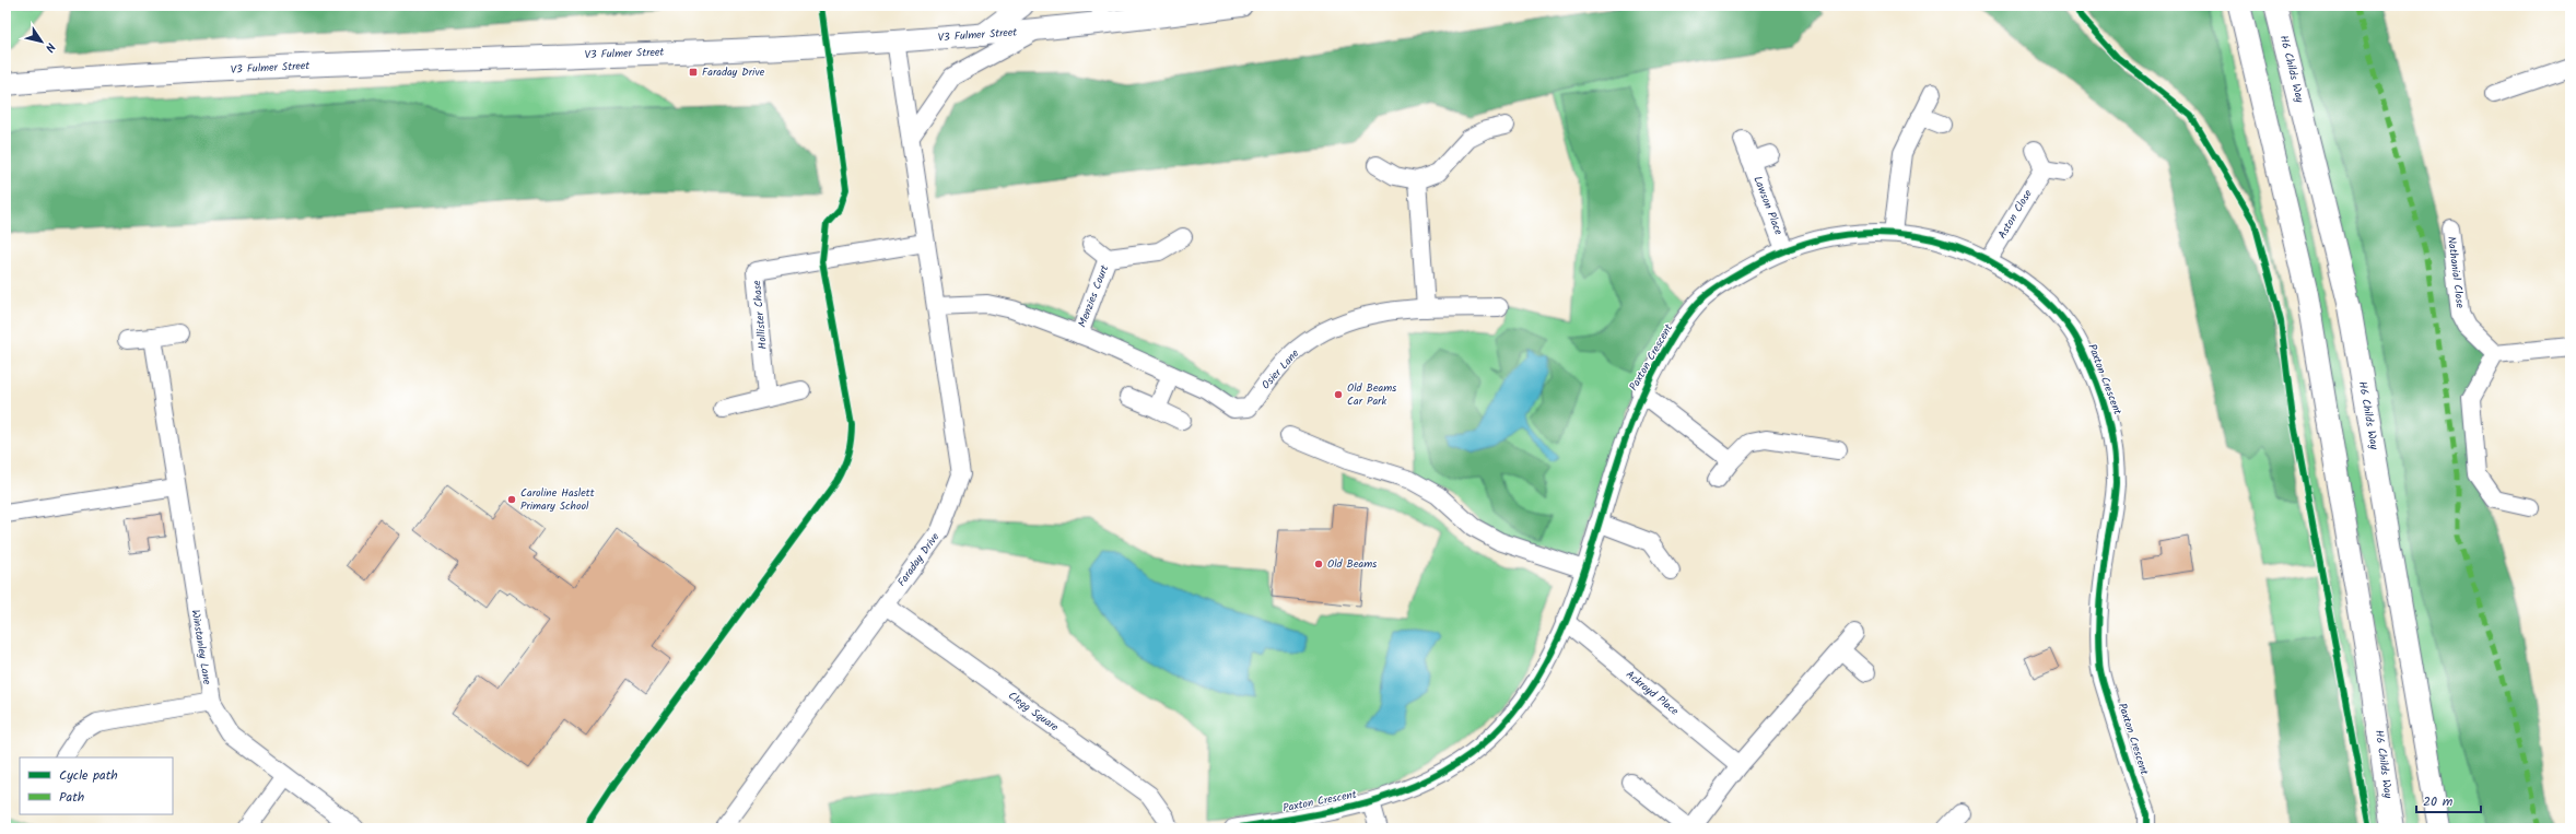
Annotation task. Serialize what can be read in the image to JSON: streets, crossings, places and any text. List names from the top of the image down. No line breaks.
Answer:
{"streets":{"street":["V3 Fulmer Street","H6 Childs Way","Lawson Place","Aston Close","Nathanial Close","Menzies Court","Hollister Chase","Paxton Crescent","Osier Lane","Faraday Drive","Winstanley Lane","Ackroyd Place","Clegg Square"]},"crossings":[["V3 Fulmer Street","Faraday Drive"],["Lawson Place","Paxton Crescent"],["Aston Close","Paxton Crescent"],["Menzies Court","Osier Lane"],["Hollister Chase","Faraday Drive"],["Paxton Crescent","Ackroyd Place"],["Osier Lane","Faraday Drive"],["Faraday Drive","Clegg Square"]],"places":{"transit":["Faraday Drive"],"other":["Old Beams Car Park","Caroline Haslett Primary School","Old Beams"]},"legend":["Cycle path","Path"],"scale_bar":"20 m","north":"bottom right"}
